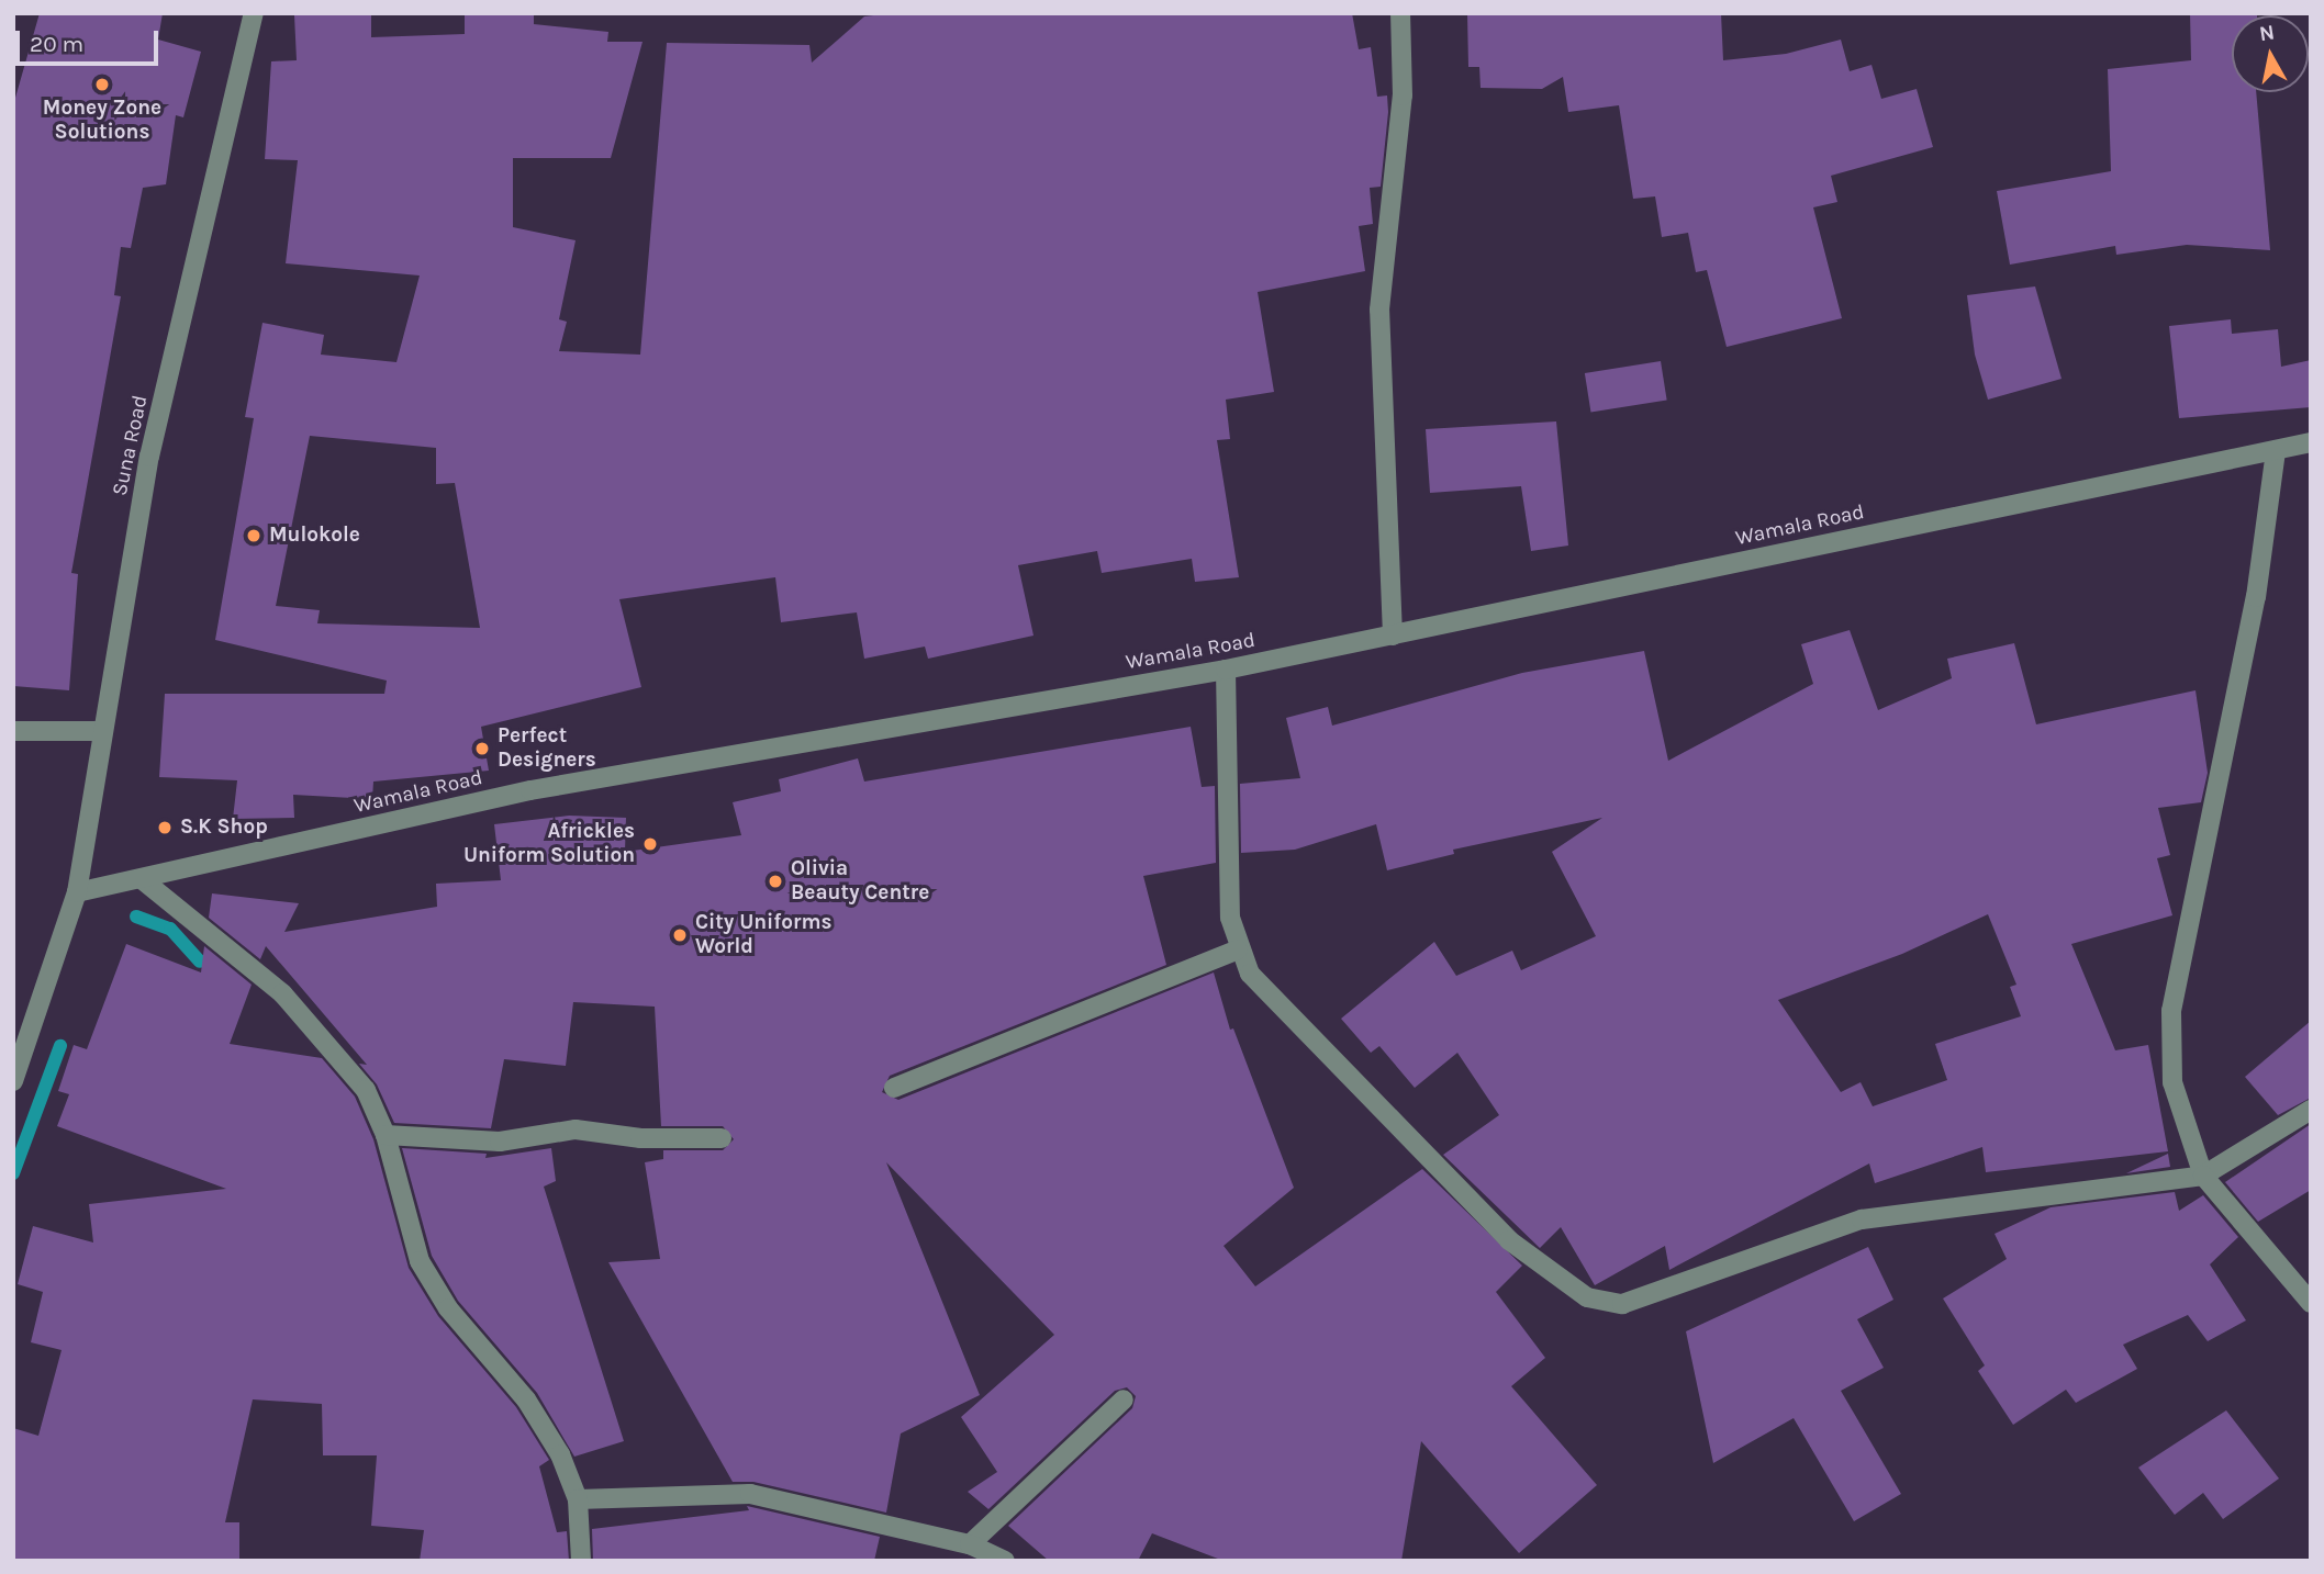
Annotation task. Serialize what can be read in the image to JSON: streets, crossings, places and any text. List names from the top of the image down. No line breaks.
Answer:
{"streets":{"street":["Suna Road","Wamala Road"]},"crossings":[["Suna Road","Wamala Road"]],"places":["Money Zone Solutions","Mulokole","Perfect Designers","S.K Shop","Africkles Uniform Solution","Olivia Beauty Centre","City Uniforms World"],"scale_bar":"20 m","north":"top"}
